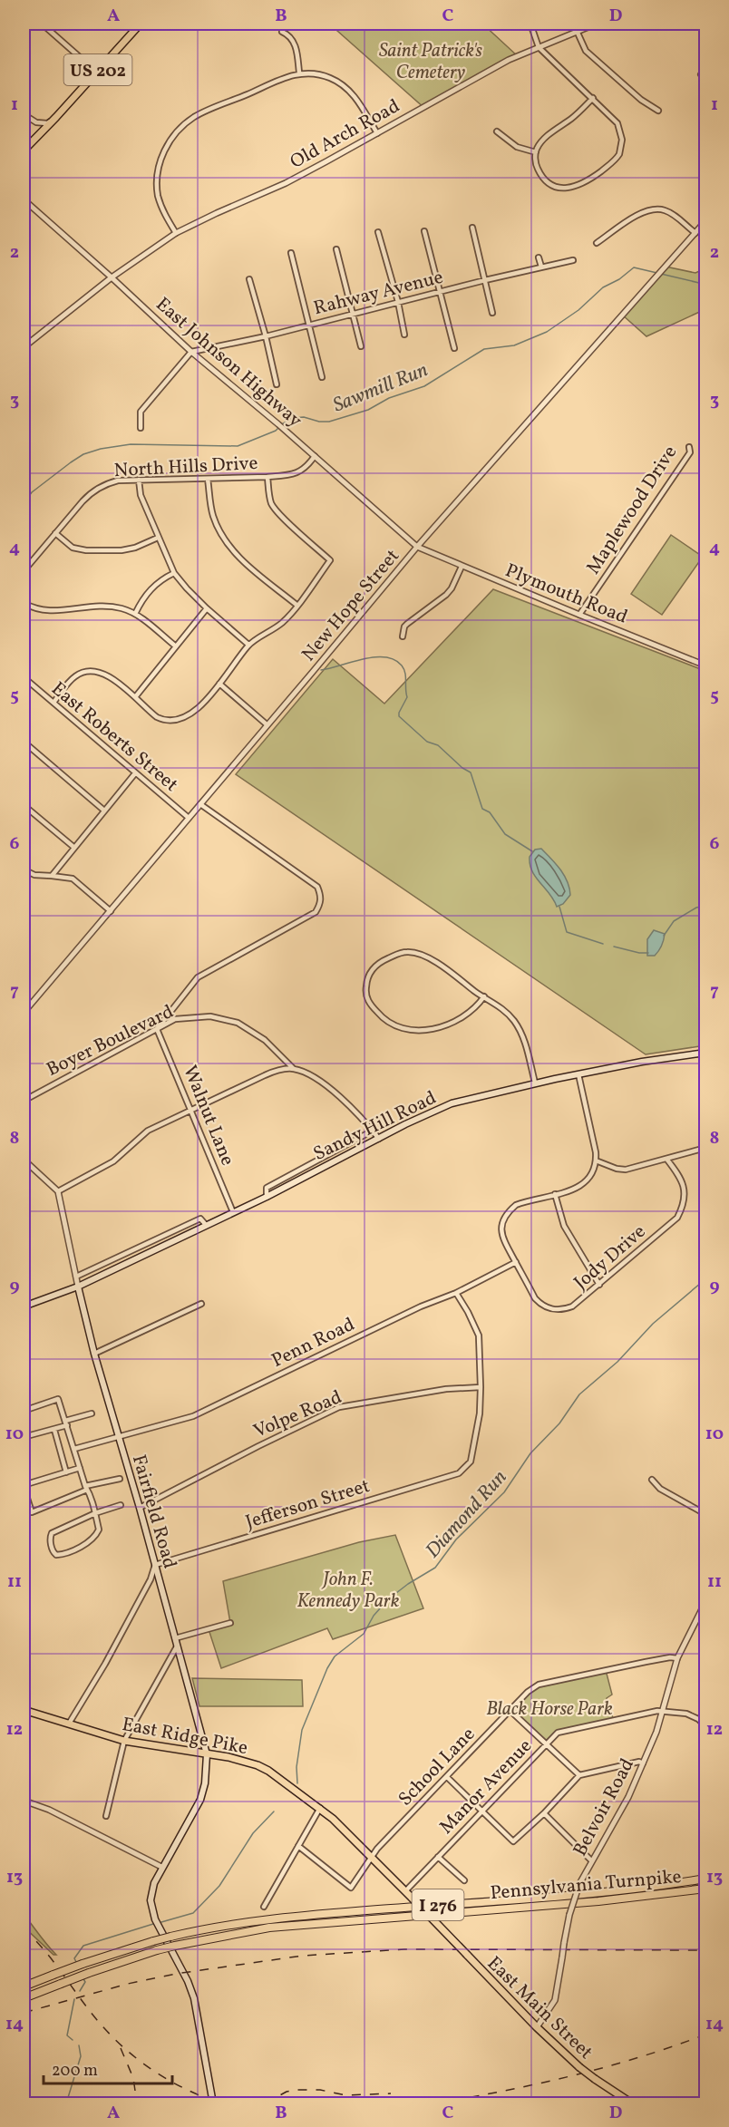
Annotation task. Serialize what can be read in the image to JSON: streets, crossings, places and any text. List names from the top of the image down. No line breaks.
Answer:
{"streets":{"highway":["Pennsylvania Turnpike","I 276"],"main road":["US 202","Sandy Hill Road","Fairfield Road","East Ridge Pike","East Main Street"],"street":["Old Arch Road","Rahway Avenue","East Johnson Highway","North Hills Drive","Maplewood Drive","Plymouth Road","New Hope Street","East Roberts Street","Boyer Boulevard","Walnut Lane","Jody Drive","Penn Road","Volpe Road","Jefferson Street","School Lane","Manor Avenue","Belvoir Road"]},"crossings":[["Old Arch Road","East Johnson Highway"],["Rahway Avenue","East Johnson Highway"],["East Johnson Highway","North Hills Drive"],["East Johnson Highway","Plymouth Road"],["East Johnson Highway","New Hope Street"],["Maplewood Drive","Plymouth Road"],["Plymouth Road","New Hope Street"],["New Hope Street","East Roberts Street"],["Boyer Boulevard","Walnut Lane"],["Walnut Lane","Sandy Hill Road"],["Sandy Hill Road","Fairfield Road"],["Jody Drive","Penn Road"],["Penn Road","Jefferson Street"],["Penn Road","Fairfield Road"],["Volpe Road","Jefferson Street"],["Volpe Road","Fairfield Road"],["Jefferson Street","Fairfield Road"],["Fairfield Road","East Ridge Pike"],["East Ridge Pike","School Lane"],["East Ridge Pike","Manor Avenue"],["East Ridge Pike","East Main Street"],["School Lane","Belvoir Road"],["Manor Avenue","Belvoir Road"],["Belvoir Road","East Main Street"]],"water":["Sawmill Run","Diamond Run"],"parks":["Saint Patrick's Cemetery","John F. Kennedy Park","Black Horse Park"],"scale_bar":"200 m","grid":{"columns":["A","B","C","D"],"rows":["1","2","3","4","5","6","7","8","9","10","11","12","13","14"]}}
